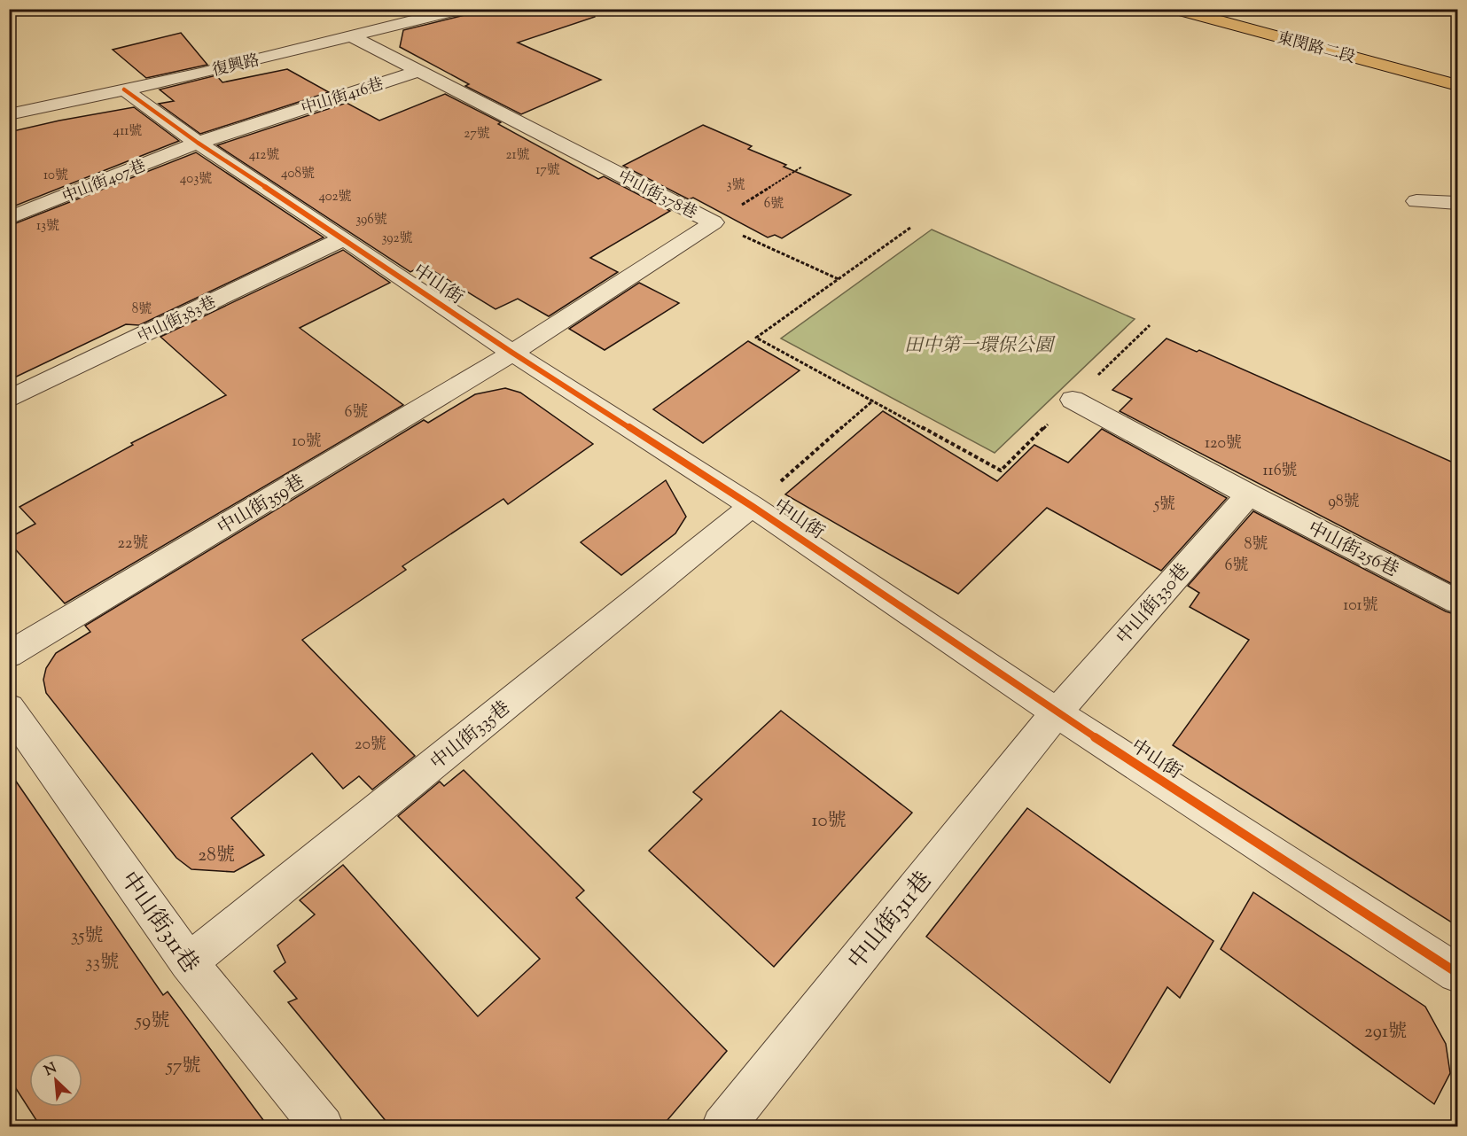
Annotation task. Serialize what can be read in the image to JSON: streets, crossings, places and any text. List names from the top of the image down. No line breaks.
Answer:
{"streets":{"main road":["東閔路二段"],"street":["復興路","中山街416巷","中山街407巷","中山街378巷","中山街","中山街383巷","中山街359巷","中山街256巷","中山街330巷","中山街335巷","中山街311巷"]},"crossings":[["復興路","中山街416巷"],["復興路","中山街"],["中山街416巷","中山街407巷"],["中山街416巷","中山街378巷"],["中山街416巷","中山街"],["中山街407巷","中山街"],["中山街378巷","中山街"],["中山街378巷","中山街359巷"],["中山街","中山街383巷"],["中山街","中山街359巷"],["中山街","中山街330巷"],["中山街","中山街335巷"],["中山街","中山街311巷"],["中山街256巷","中山街330巷"],["中山街330巷","中山街311巷"],["中山街335巷","中山街311巷"]],"parks":["田中第一環保公園"],"house_numbers":["411號","27號","412號","21號","17號","408號","10號","403號","3號","402號","6號","396號","13號","392號","8號","6號","10號","120號","116號","98號","5號","22號","8號","6號","101號","20號","10號","28號","35號","33號","59號","291號","57號"],"north":"top left"}
